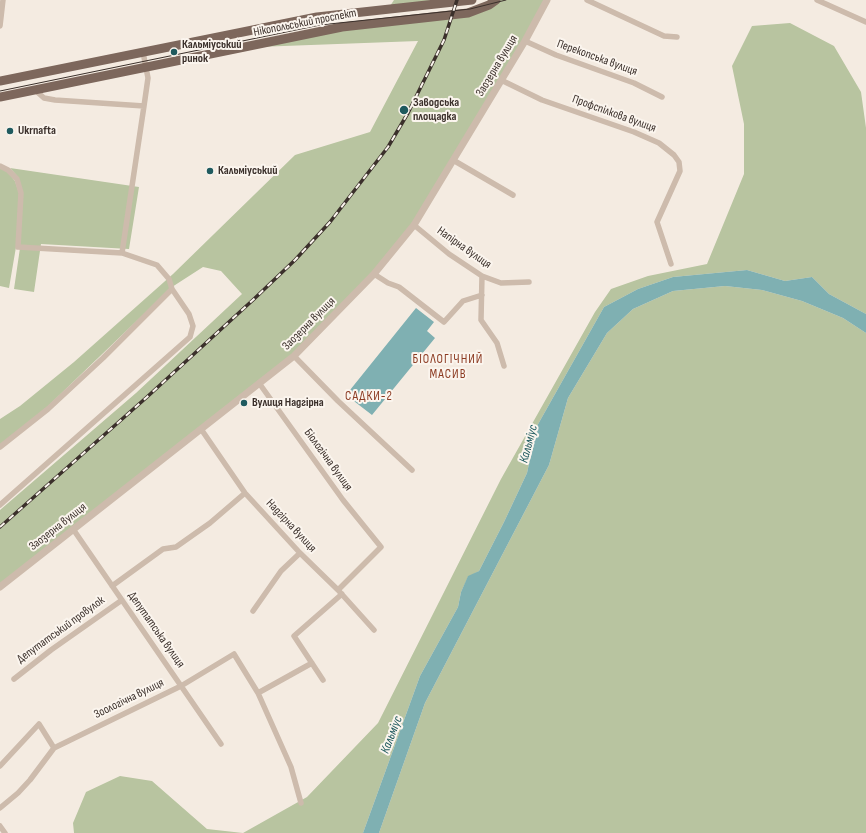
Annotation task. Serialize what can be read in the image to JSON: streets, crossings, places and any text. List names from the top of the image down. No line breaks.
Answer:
{"streets":{"main road":["Нікопольський проспект"],"street":["Перекопська вулиця","Заозерна вулиця","Профспілкова вулиця","Напірна вулиця","Біологічна вулиця","Надгірна вулиця","Депутатський провулок","Депутатська вулиця","Зоологічна вулиця"]},"crossings":[["Перекопська вулиця","Заозерна вулиця"],["Заозерна вулиця","Профспілкова вулиця"],["Заозерна вулиця","Напірна вулиця"],["Заозерна вулиця","Біологічна вулиця"],["Заозерна вулиця","Надгірна вулиця"],["Заозерна вулиця","Депутатська вулиця"],["Біологічна вулиця","Надгірна вулиця"],["Депутатський провулок","Депутатська вулиця"],["Депутатська вулиця","Зоологічна вулиця"]],"districts":["БІОЛОГІЧНИЙ МАСИВ","САДКИ-2"],"water":["Кальміус"],"places":["Кальміуський ринок","Заводська площадка","Ukrnafta","Кальміуський","Вулиця Надгірна"]}
